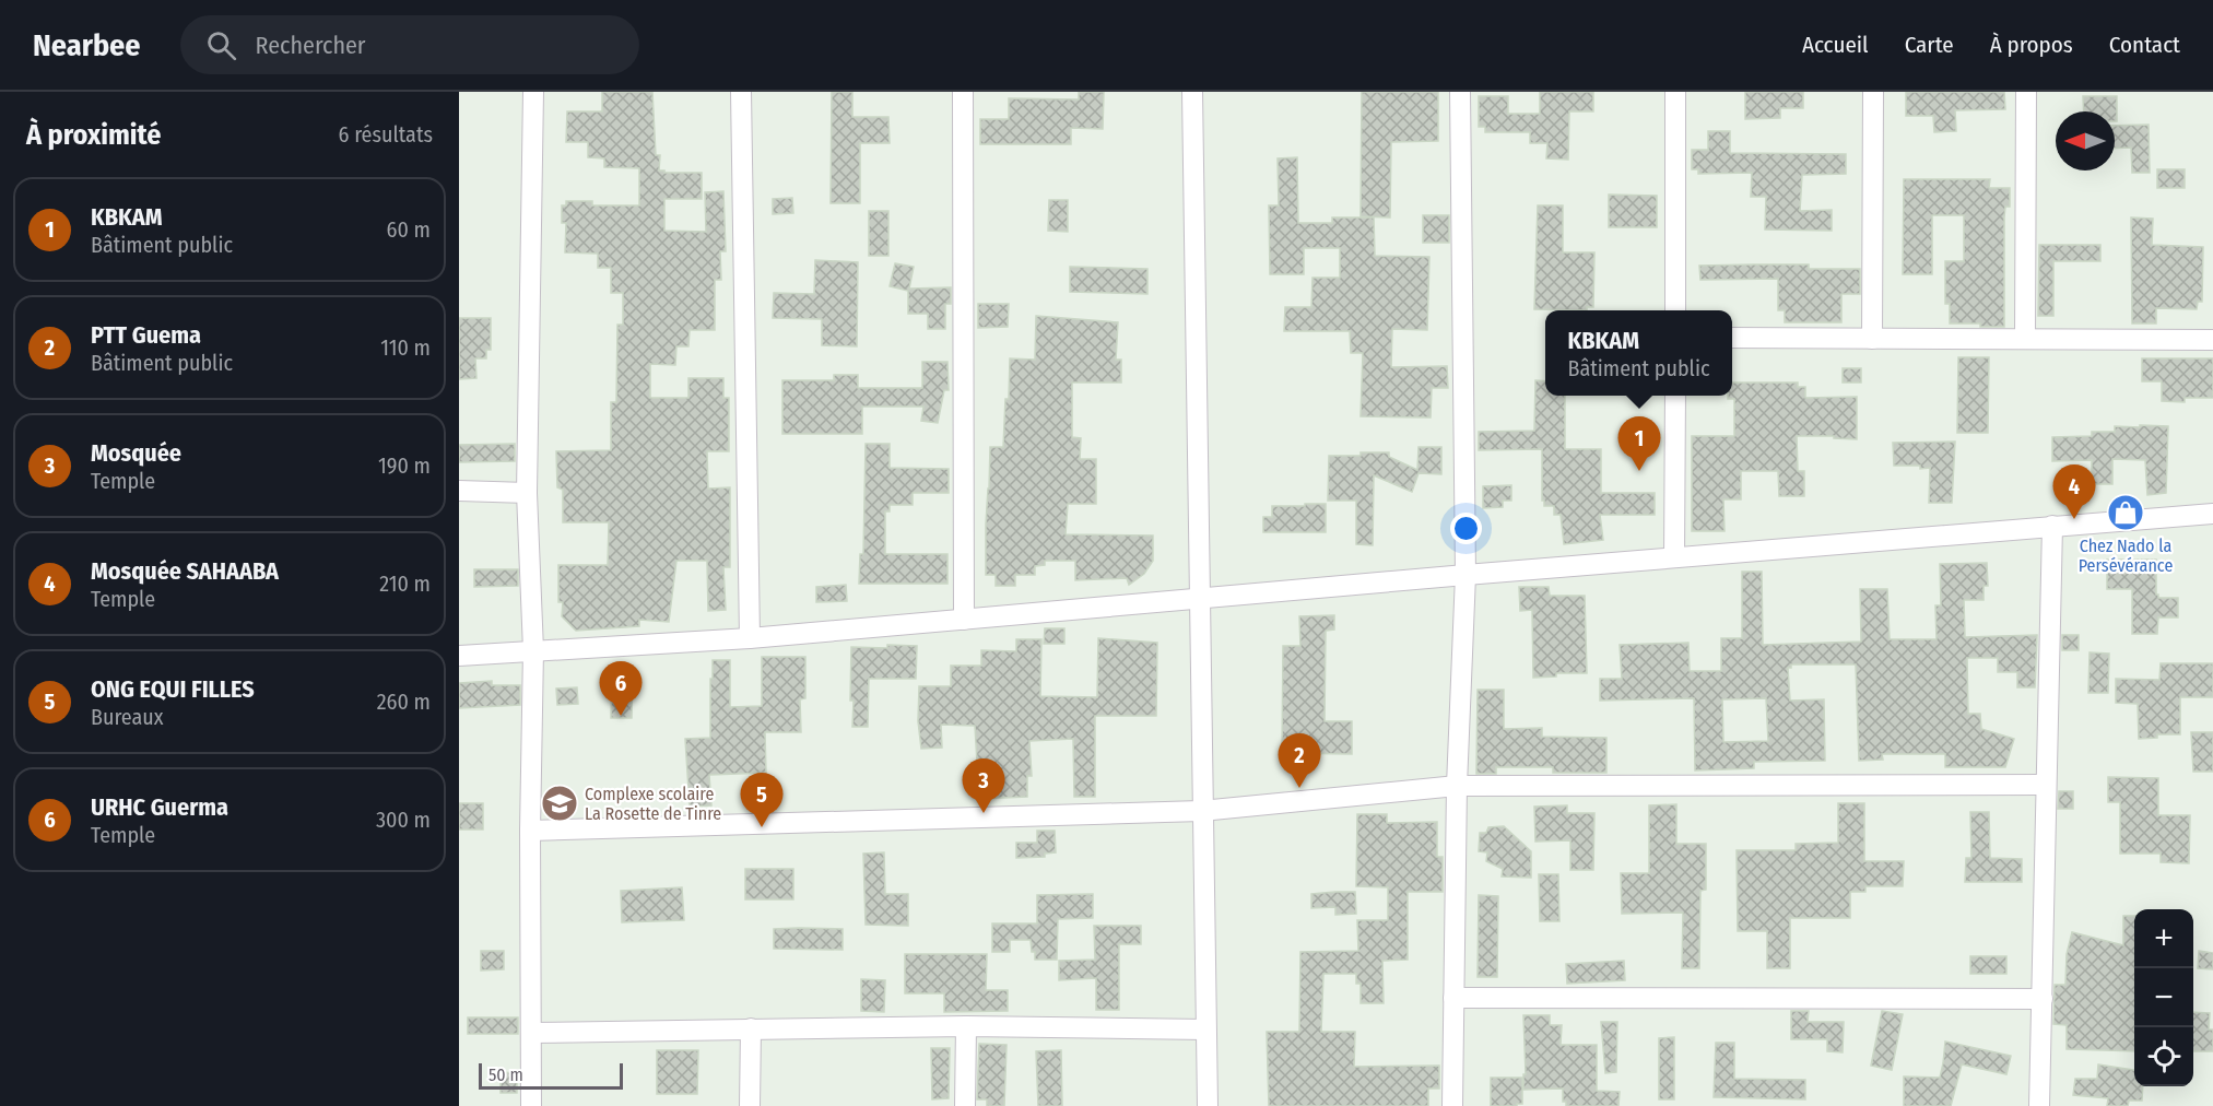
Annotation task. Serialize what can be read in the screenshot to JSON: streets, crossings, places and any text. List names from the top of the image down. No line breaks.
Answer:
{"places":{"shop":["Chez Nado la Persévérance"],"school or university":["Complexe scolaire La Rosette de Tinre"]},"scale_bar":"50 m","north":"left","page":{"header":"Nearbee","search":"Rechercher","nav":["Accueil","Carte","À propos","Contact"],"heading":["À proximité","6 résultats"],"list":[{"mark":"1","name":"KBKAM","note":"Bâtiment public","value":"60 m"},{"mark":"2","name":"PTT Guema","note":"Bâtiment public","value":"110 m"},{"mark":"3","name":"Mosquée","note":"Temple","value":"190 m"},{"mark":"4","name":"Mosquée SAHAABA","note":"Temple","value":"210 m"},{"mark":"5","name":"ONG EQUI FILLES","note":"Bureaux","value":"260 m"},{"mark":"6","name":"URHC Guerma","note":"Temple","value":"300 m"}],"popup":["KBKAM","Bâtiment public"],"pins":["1","4","6","2","3","5"],"map_buttons":["+","−"],"scale":"50 m"}}
